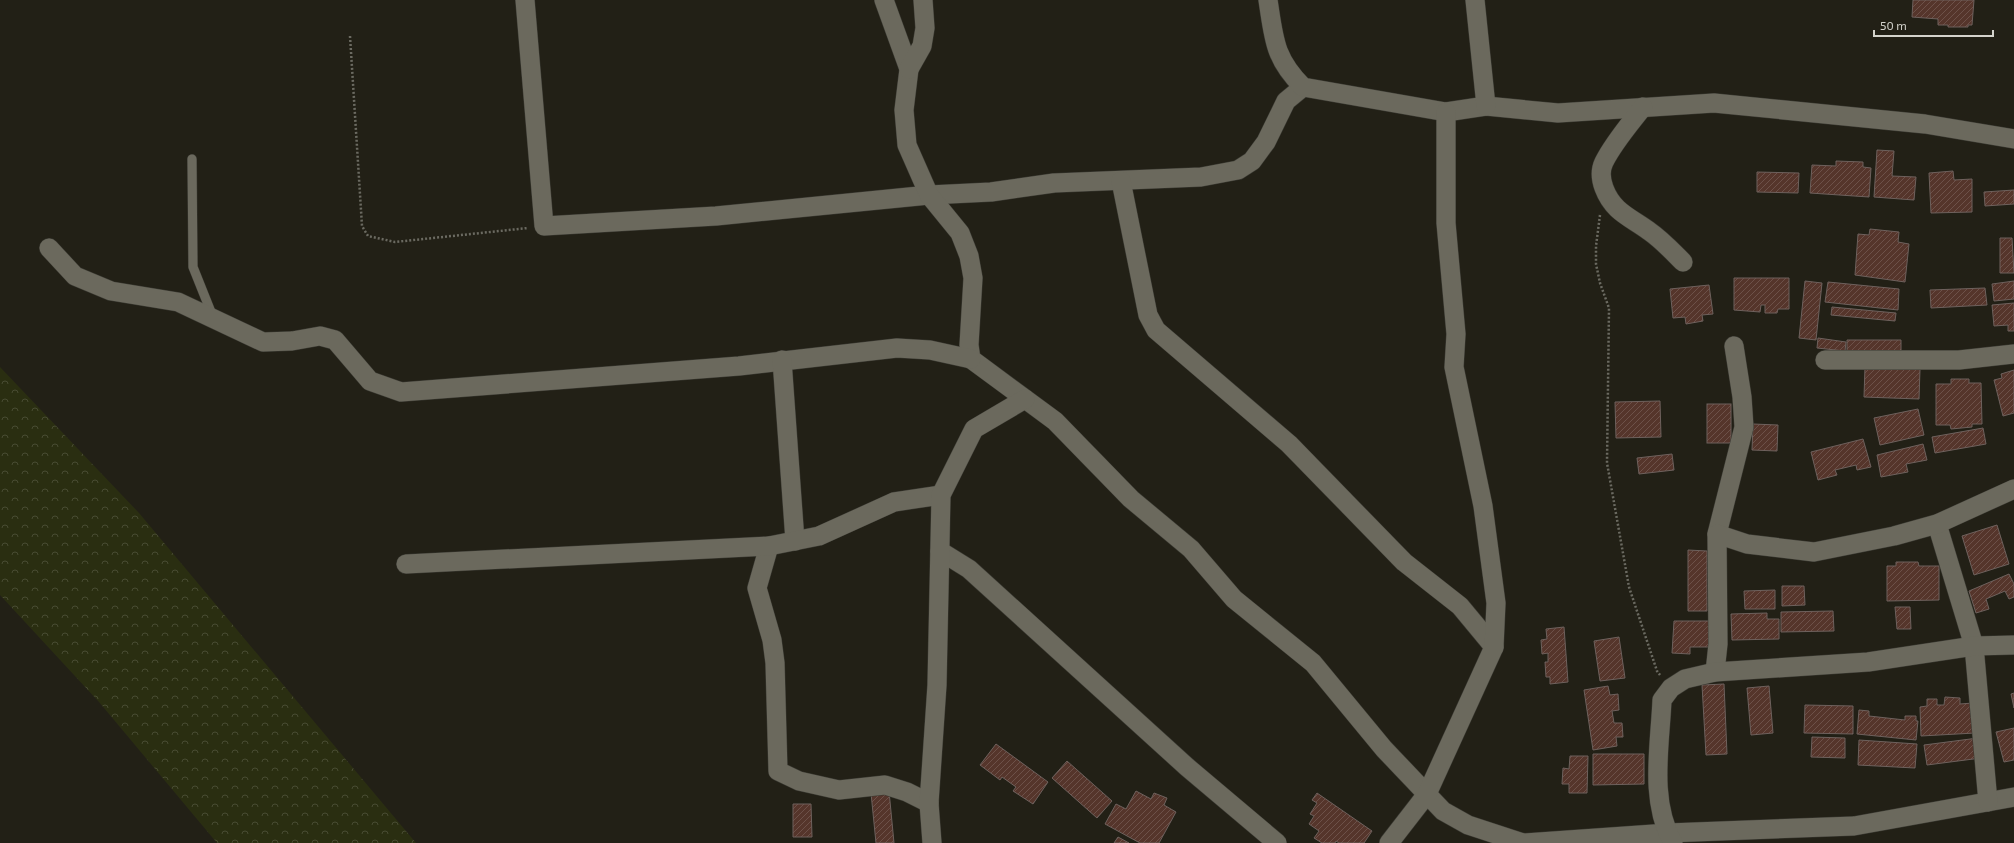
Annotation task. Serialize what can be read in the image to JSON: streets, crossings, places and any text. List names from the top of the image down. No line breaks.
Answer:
{"scale_bar":"50 m"}
